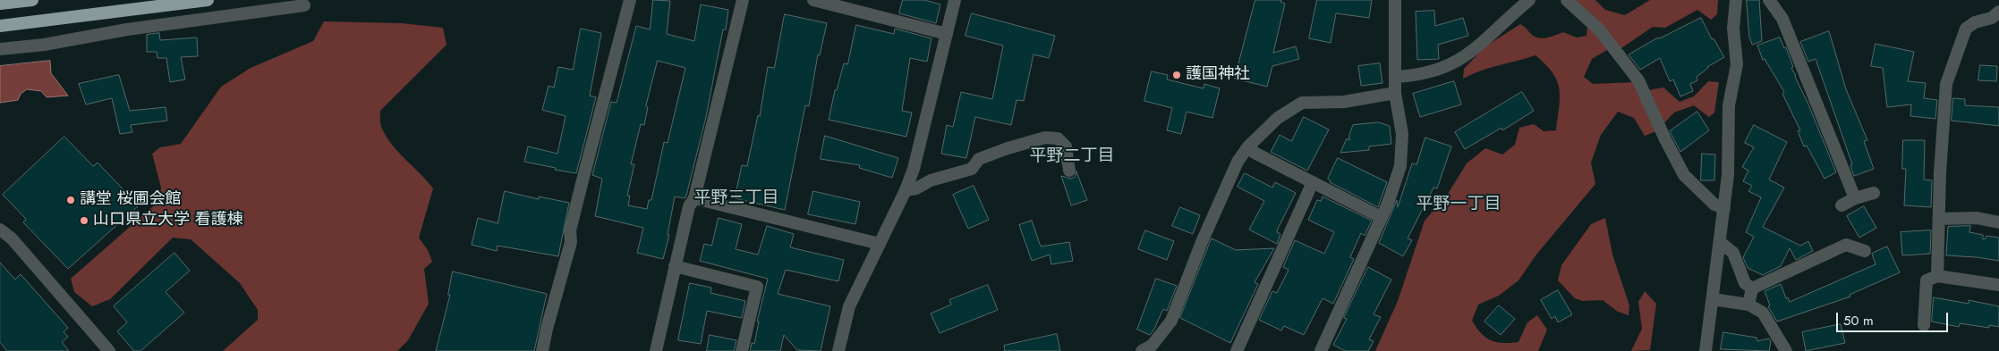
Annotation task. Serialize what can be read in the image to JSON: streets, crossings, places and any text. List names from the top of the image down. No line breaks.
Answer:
{"districts":["平野二丁目","平野三丁目","平野一丁目"],"places":["護国神社","講堂 桜圃会館","山口県立大学 看護棟"],"scale_bar":"50 m"}
